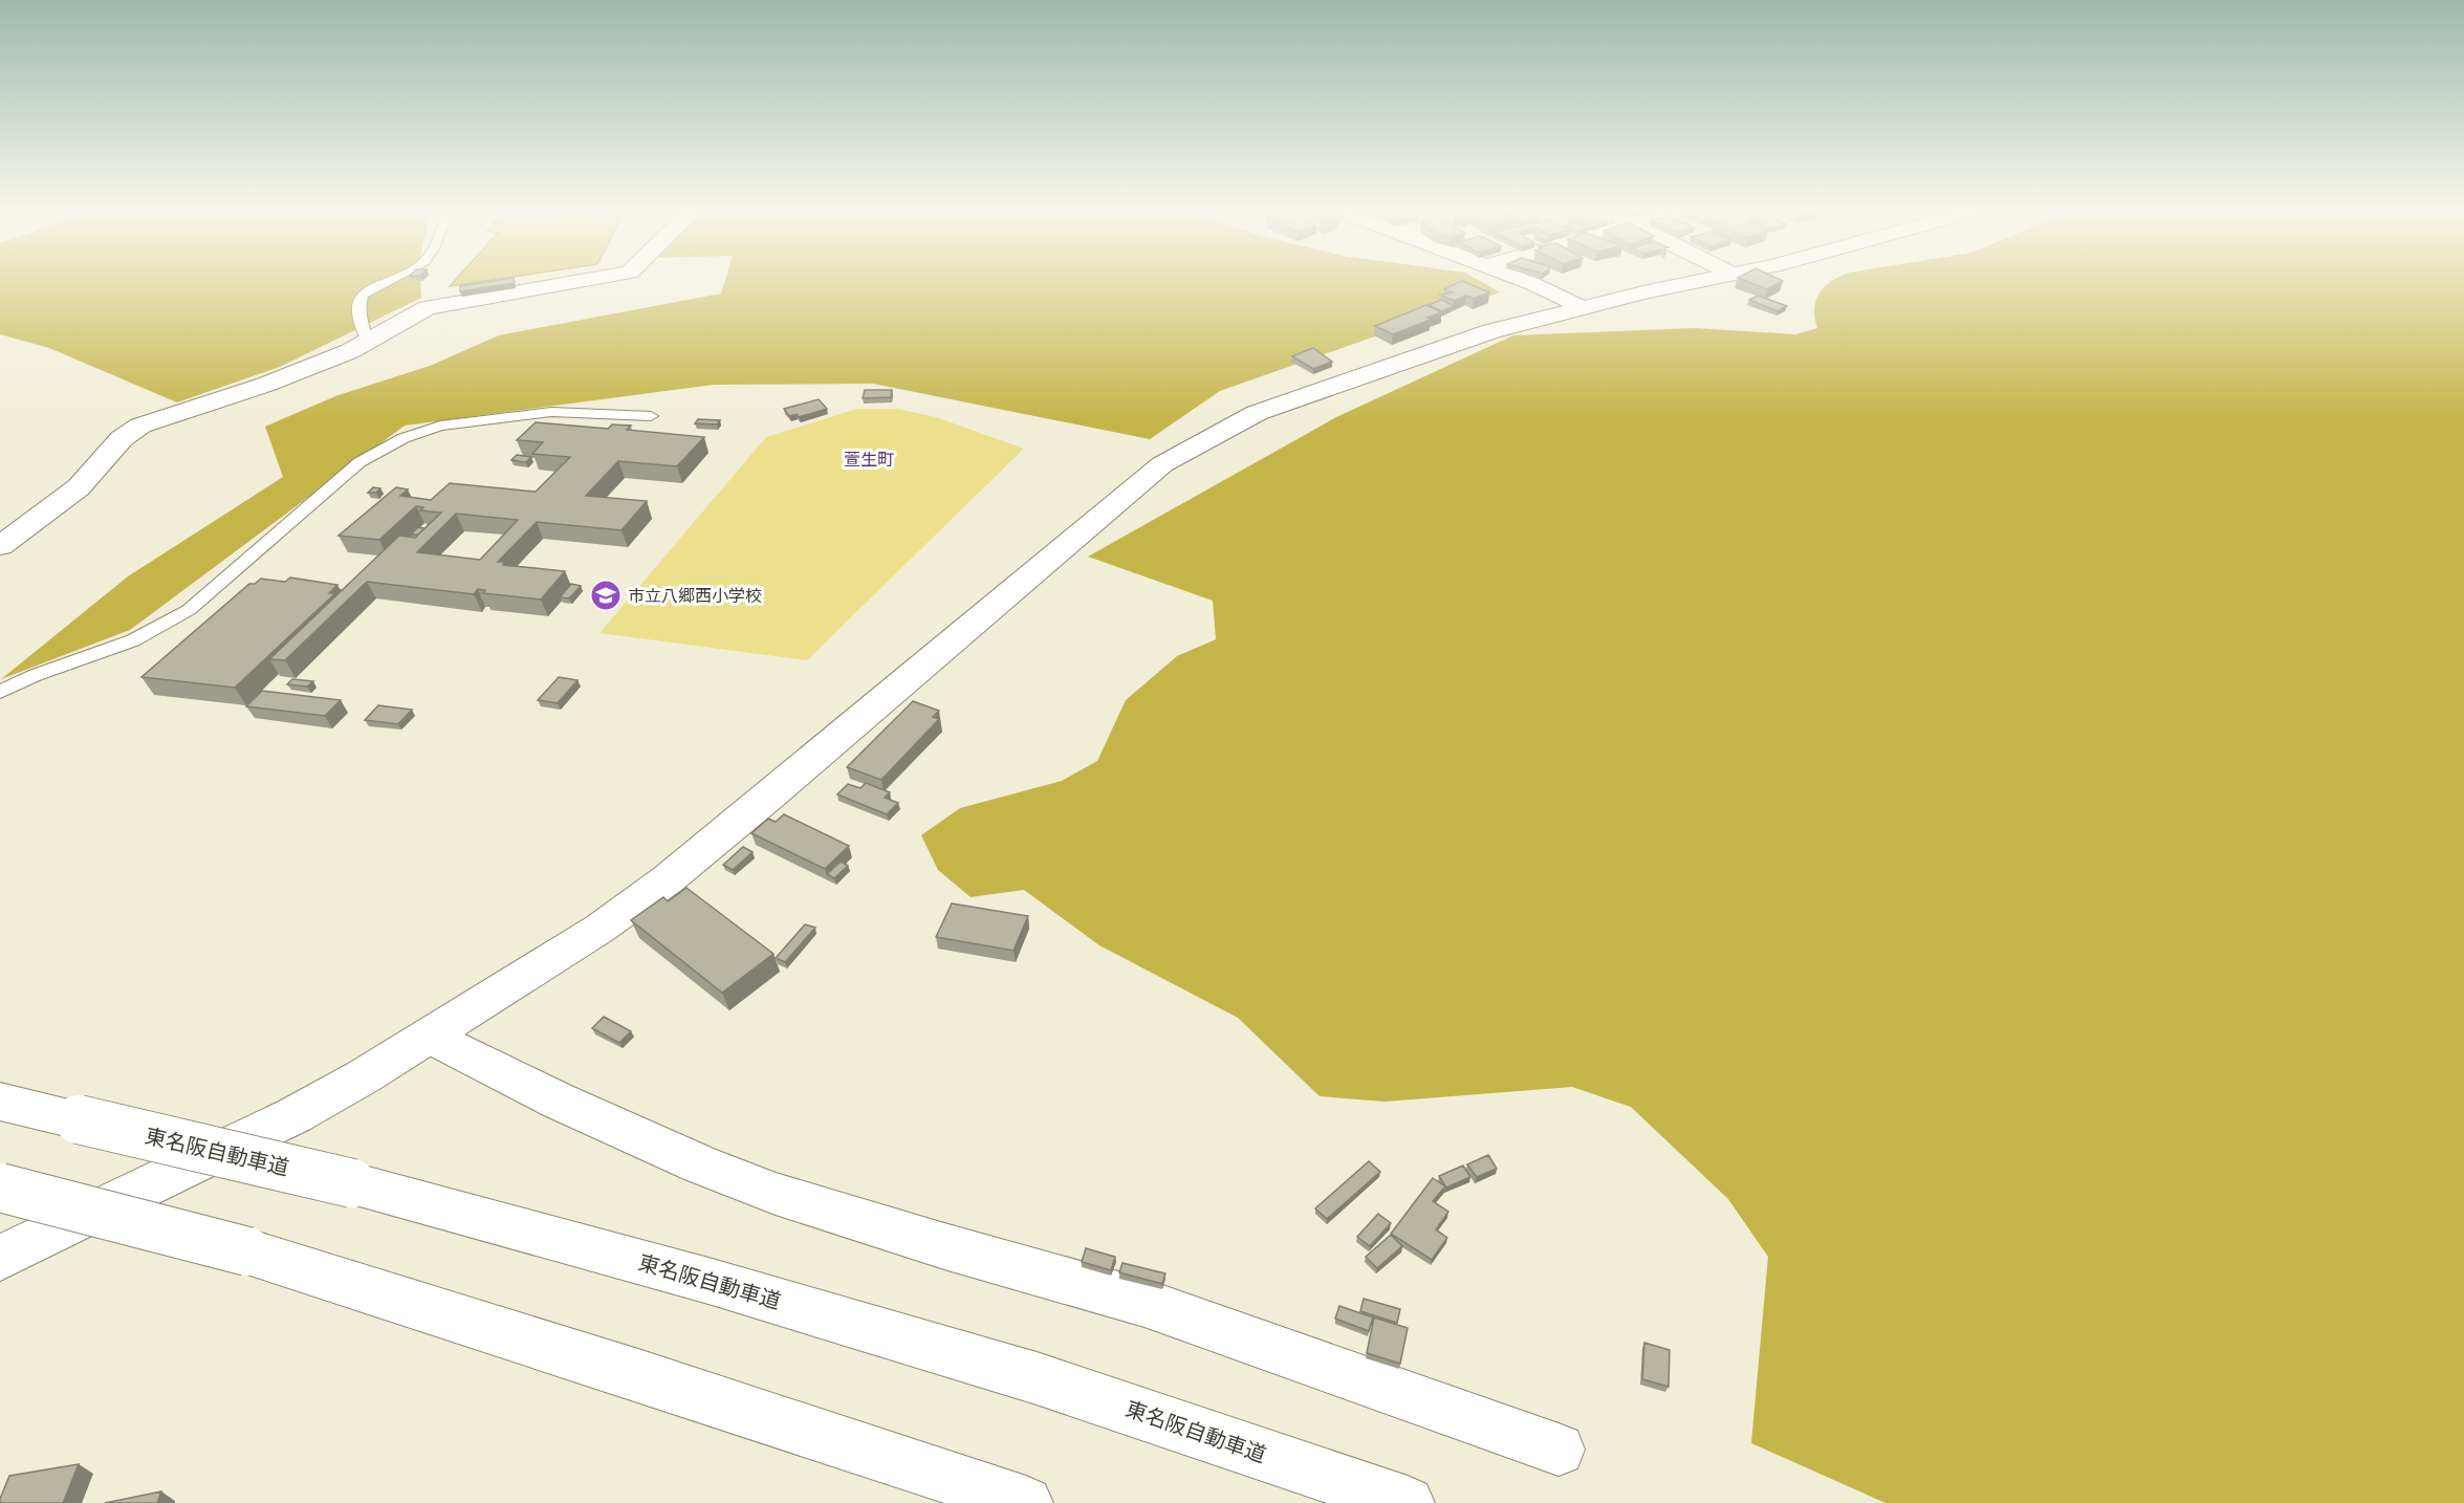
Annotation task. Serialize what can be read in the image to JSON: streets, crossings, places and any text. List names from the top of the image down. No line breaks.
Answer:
{"streets":{"main road":["東名阪自動車道"]},"districts":["萱生町"],"places":{"school or university":["市立八郷西小学校"]}}
